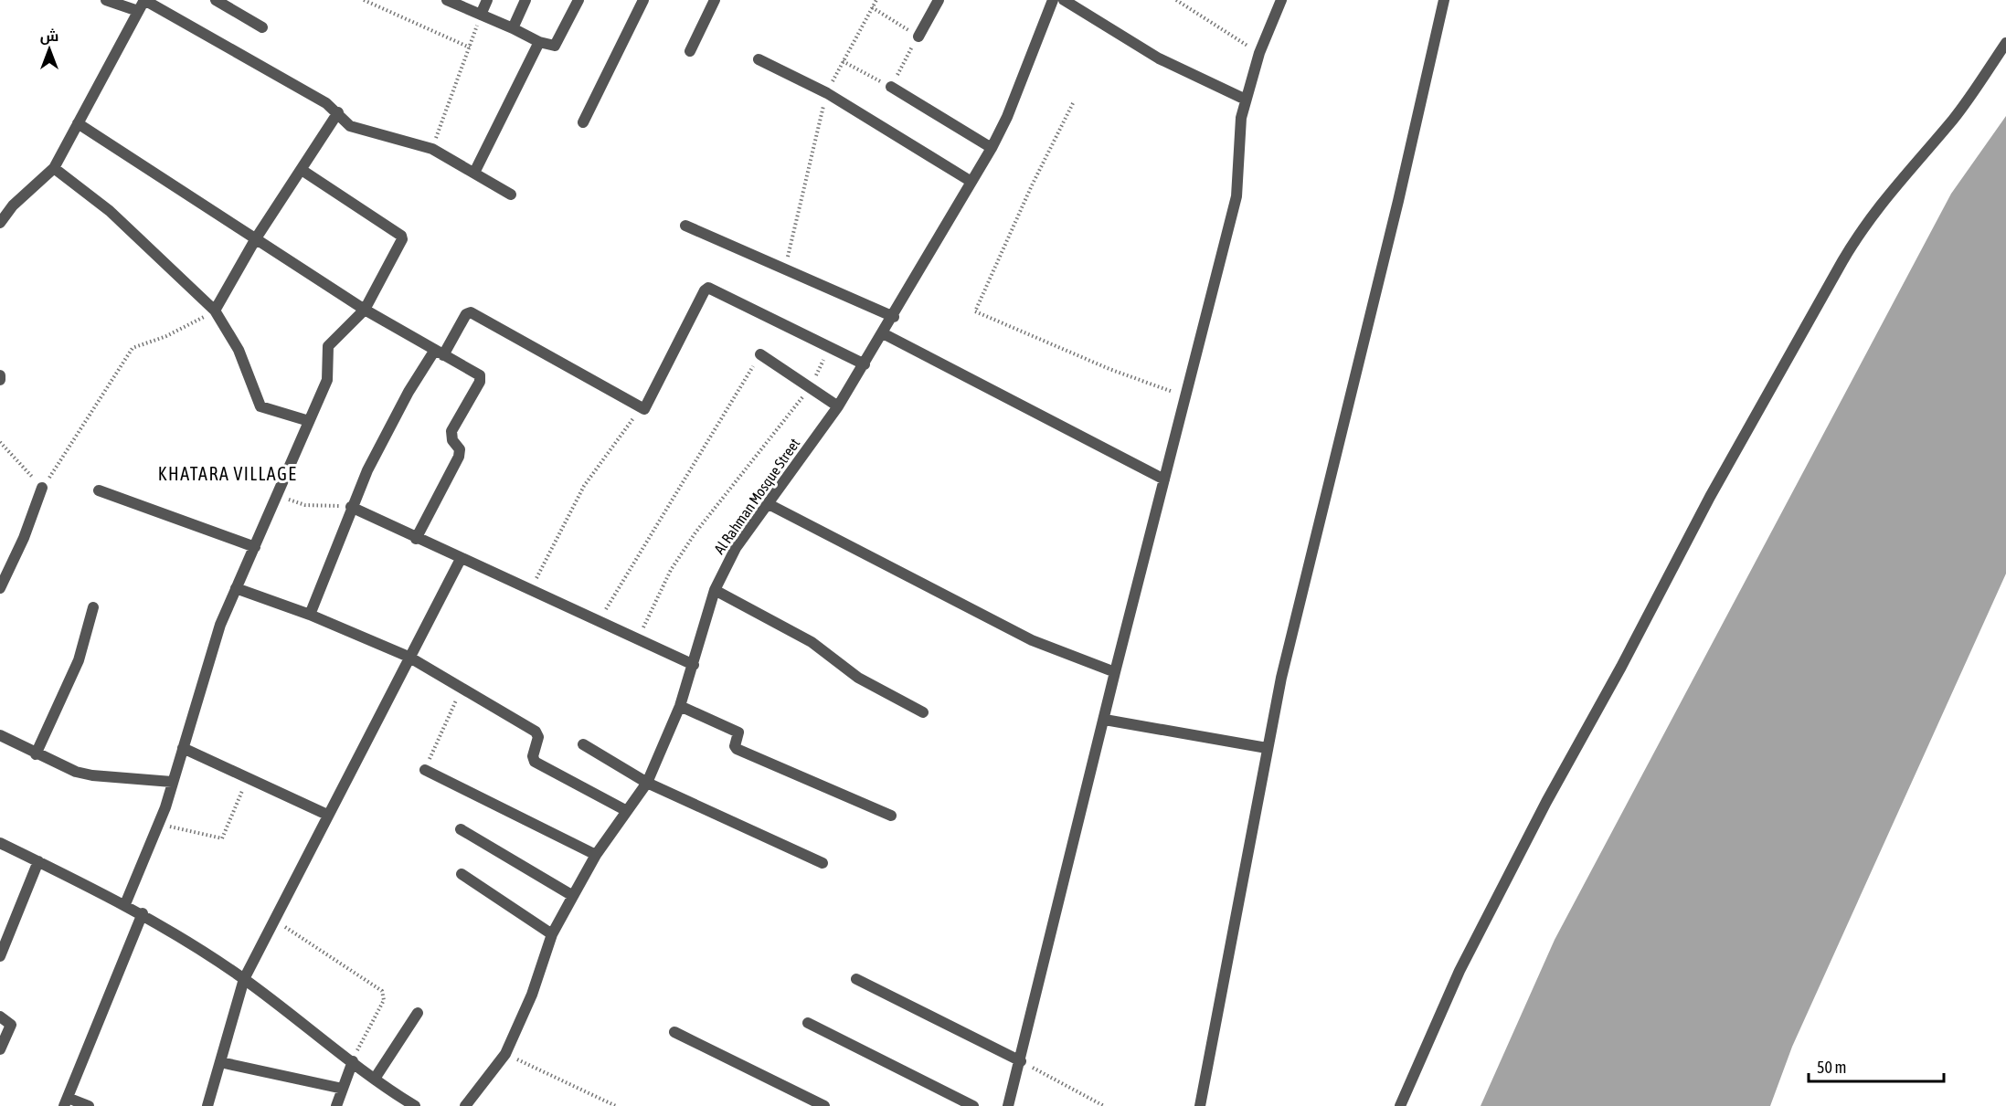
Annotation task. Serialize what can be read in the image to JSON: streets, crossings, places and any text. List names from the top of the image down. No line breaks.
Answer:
{"streets":{"street":["Al Rahman Mosque Street"]},"districts":["KHATARA VILLAGE"],"scale_bar":"50 m","north":"top"}
